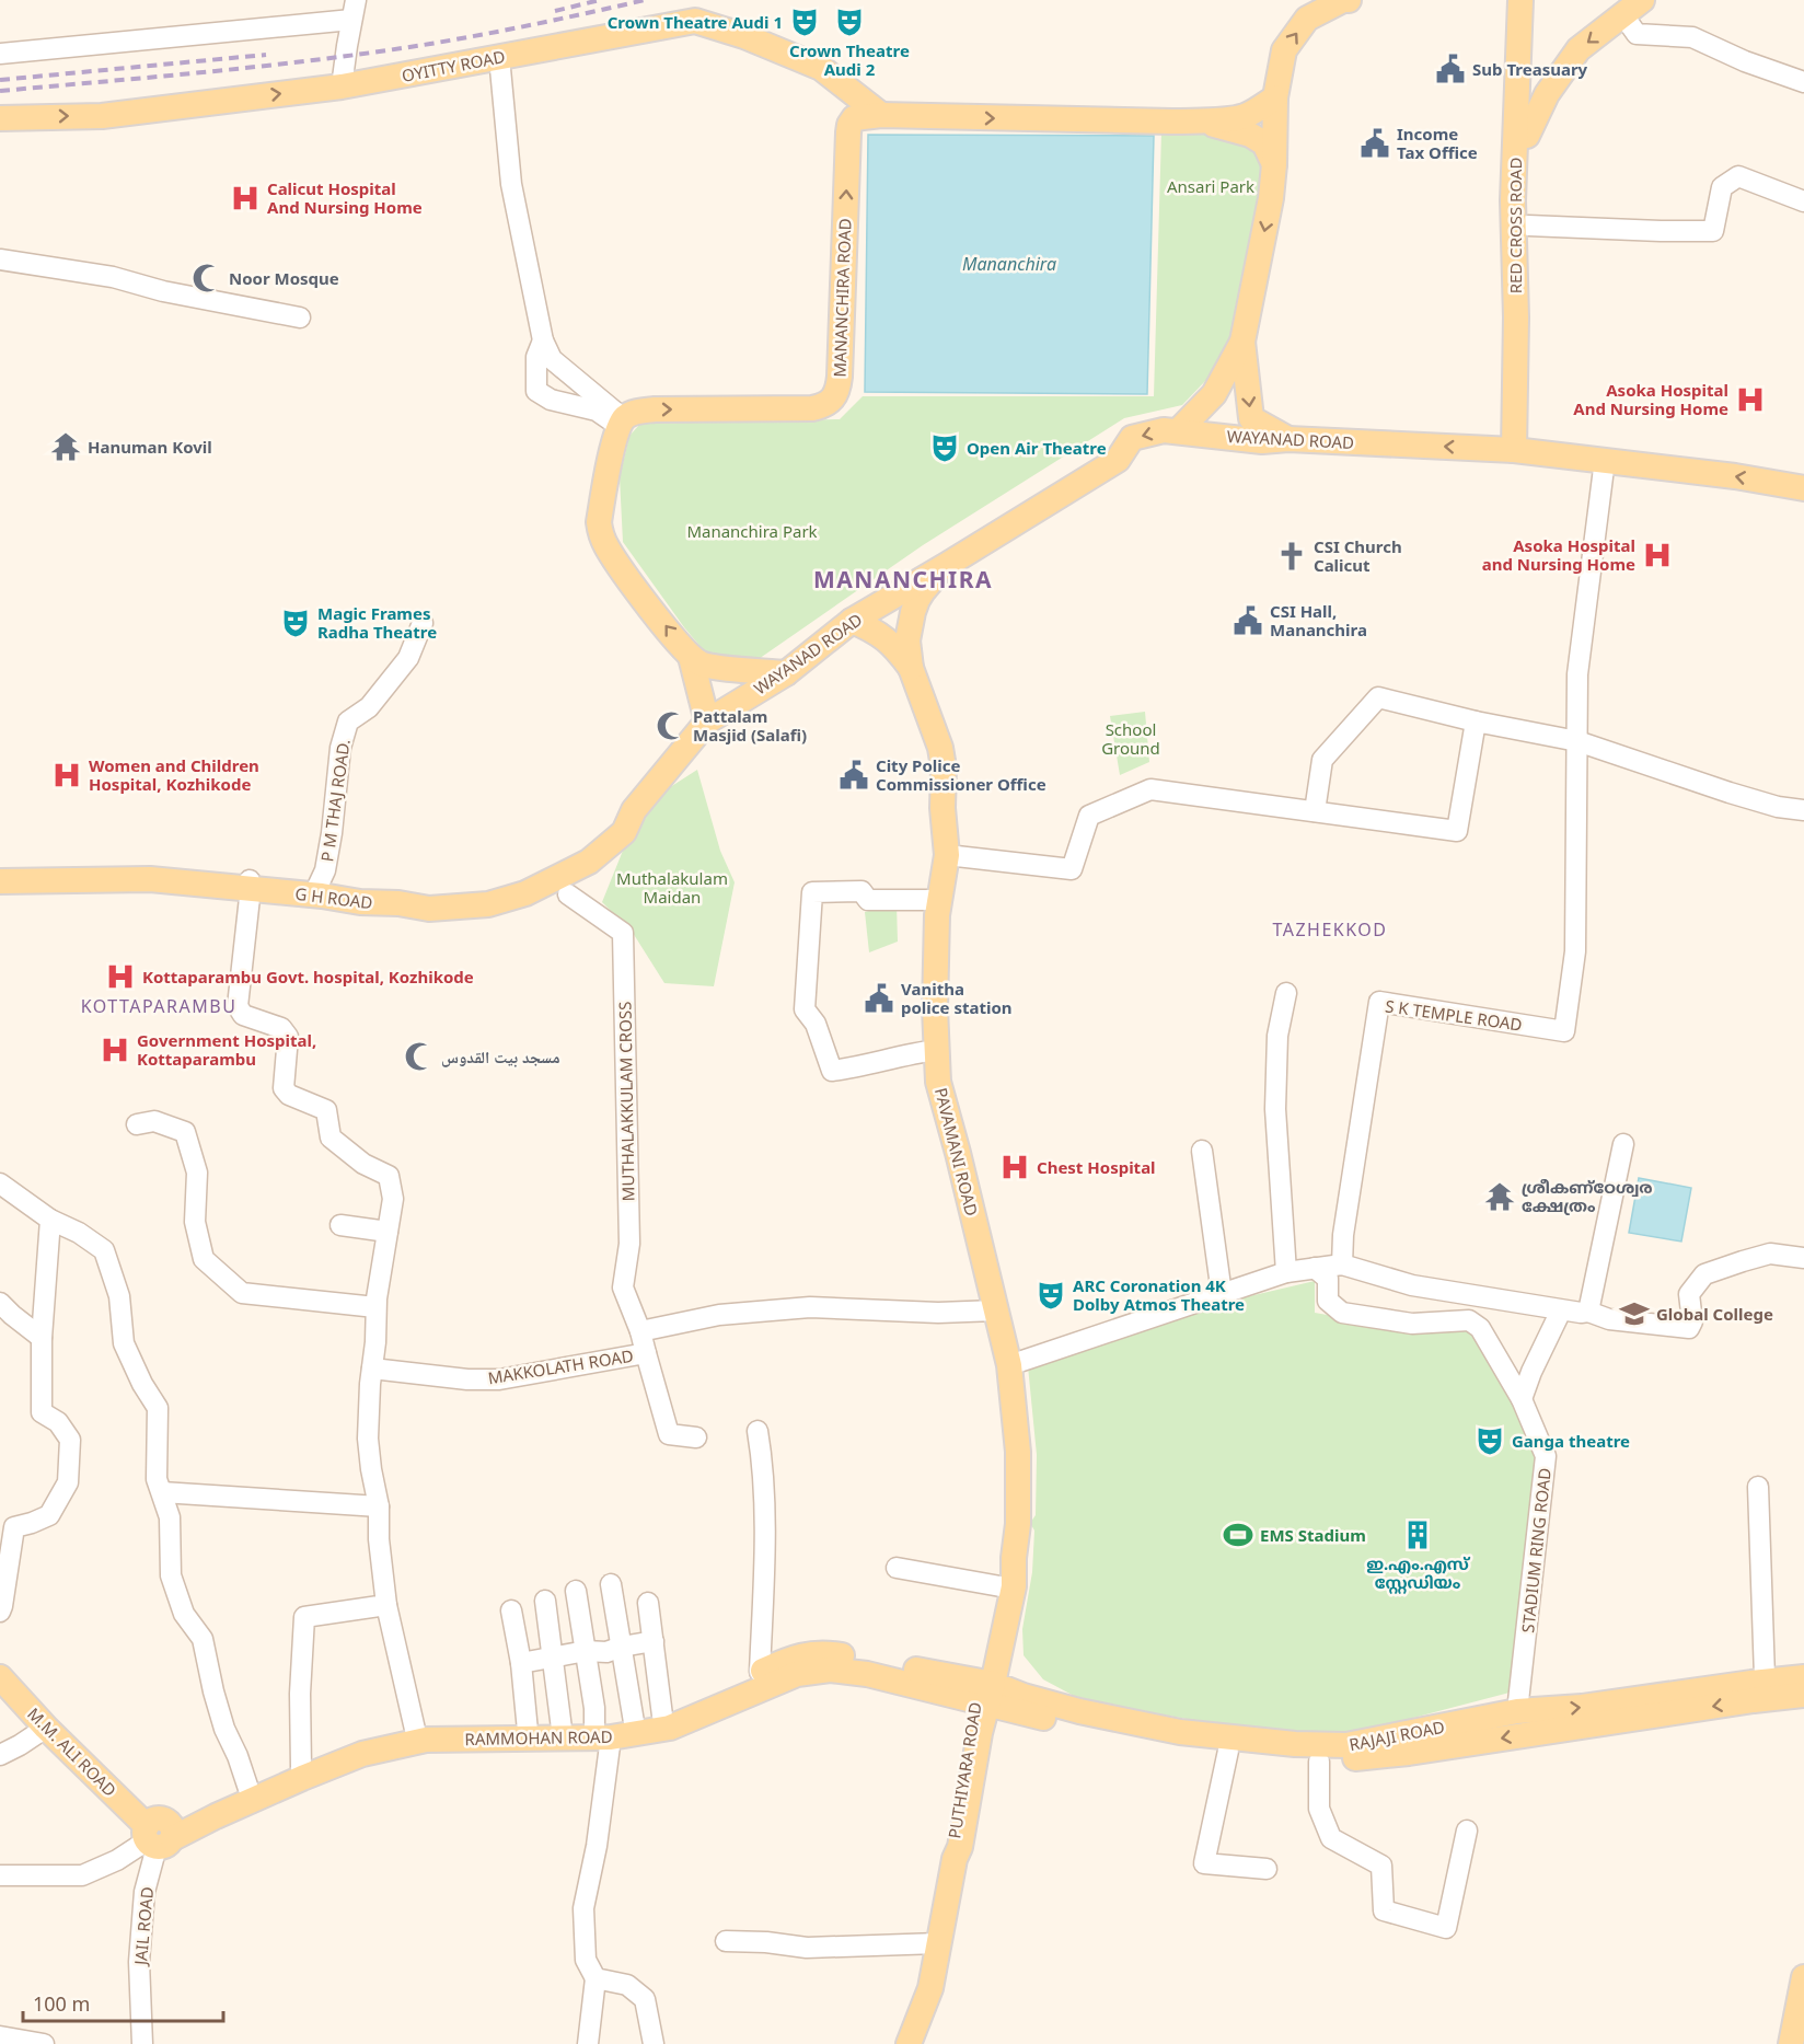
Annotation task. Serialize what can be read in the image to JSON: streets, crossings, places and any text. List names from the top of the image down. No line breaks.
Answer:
{"streets":{"main road":["OYITTY ROAD","RED CROSS ROAD","MANANCHIRA ROAD","WAYANAD ROAD","G H ROAD","PAVAMANI ROAD","RAJAJI ROAD","RAMMOHAN ROAD","M.M. ALI ROAD","PUTHIYARA ROAD"],"street":["P M THAJ ROAD.","S K TEMPLE ROAD","MUTHALAKKULAM CROSS","MAKKOLATH ROAD","STADIUM RING ROAD","JAIL ROAD"]},"crossings":[["OYITTY ROAD","MANANCHIRA ROAD"],["RED CROSS ROAD","WAYANAD ROAD"],["WAYANAD ROAD","G H ROAD"],["WAYANAD ROAD","S K TEMPLE ROAD"],["P M THAJ ROAD.","G H ROAD"],["MUTHALAKKULAM CROSS","MAKKOLATH ROAD"],["PAVAMANI ROAD","MAKKOLATH ROAD"],["PAVAMANI ROAD","RAJAJI ROAD"],["PAVAMANI ROAD","RAMMOHAN ROAD"],["PAVAMANI ROAD","PUTHIYARA ROAD"],["STADIUM RING ROAD","RAJAJI ROAD"],["RAJAJI ROAD","RAMMOHAN ROAD"],["RAJAJI ROAD","PUTHIYARA ROAD"],["RAMMOHAN ROAD","M.M. ALI ROAD"],["RAMMOHAN ROAD","PUTHIYARA ROAD"],["RAMMOHAN ROAD","JAIL ROAD"],["M.M. ALI ROAD","JAIL ROAD"]],"one_way":["OYITTY ROAD","WAYANAD ROAD"],"districts":["MANANCHIRA","TAZHEKKOD","KOTTAPARAMBU"],"water":["Mananchira"],"parks":["Ansari Park","Mananchira Park","School Ground","Muthalakulam Maidan"],"places":{"theatre":["Crown Theatre Audi 1","Crown Theatre Audi 2","Open Air Theatre","Magic Frames Radha Theatre","ARC Coronation 4K Dolby Atmos Theatre","Ganga theatre"],"public building":["Sub Treasuary","Income Tax Office","CSI Hall, Mananchira","City Police Commissioner Office","Vanitha police station"],"hospital":["Calicut Hospital And Nursing Home","Asoka Hospital And Nursing Home","Asoka Hospital and Nursing Home","Women and Children Hospital, Kozhikode","Kottaparambu Govt. hospital, Kozhikode","Government Hospital, Kottaparambu","Chest Hospital"],"mosque":["Noor Mosque","Pattalam Masjid (Salafi)","مسجد بیت القدوس"],"temple":["Hanuman Kovil","ശ്രീകണ്ഠേശ്വര ക്ഷേത്രം"],"church":["CSI Church Calicut"],"school or university":["Global College"],"sports":["EMS Stadium"],"building":["ഇ.എം.എസ് സ്റ്റേഡിയം"]},"scale_bar":"100 m"}
